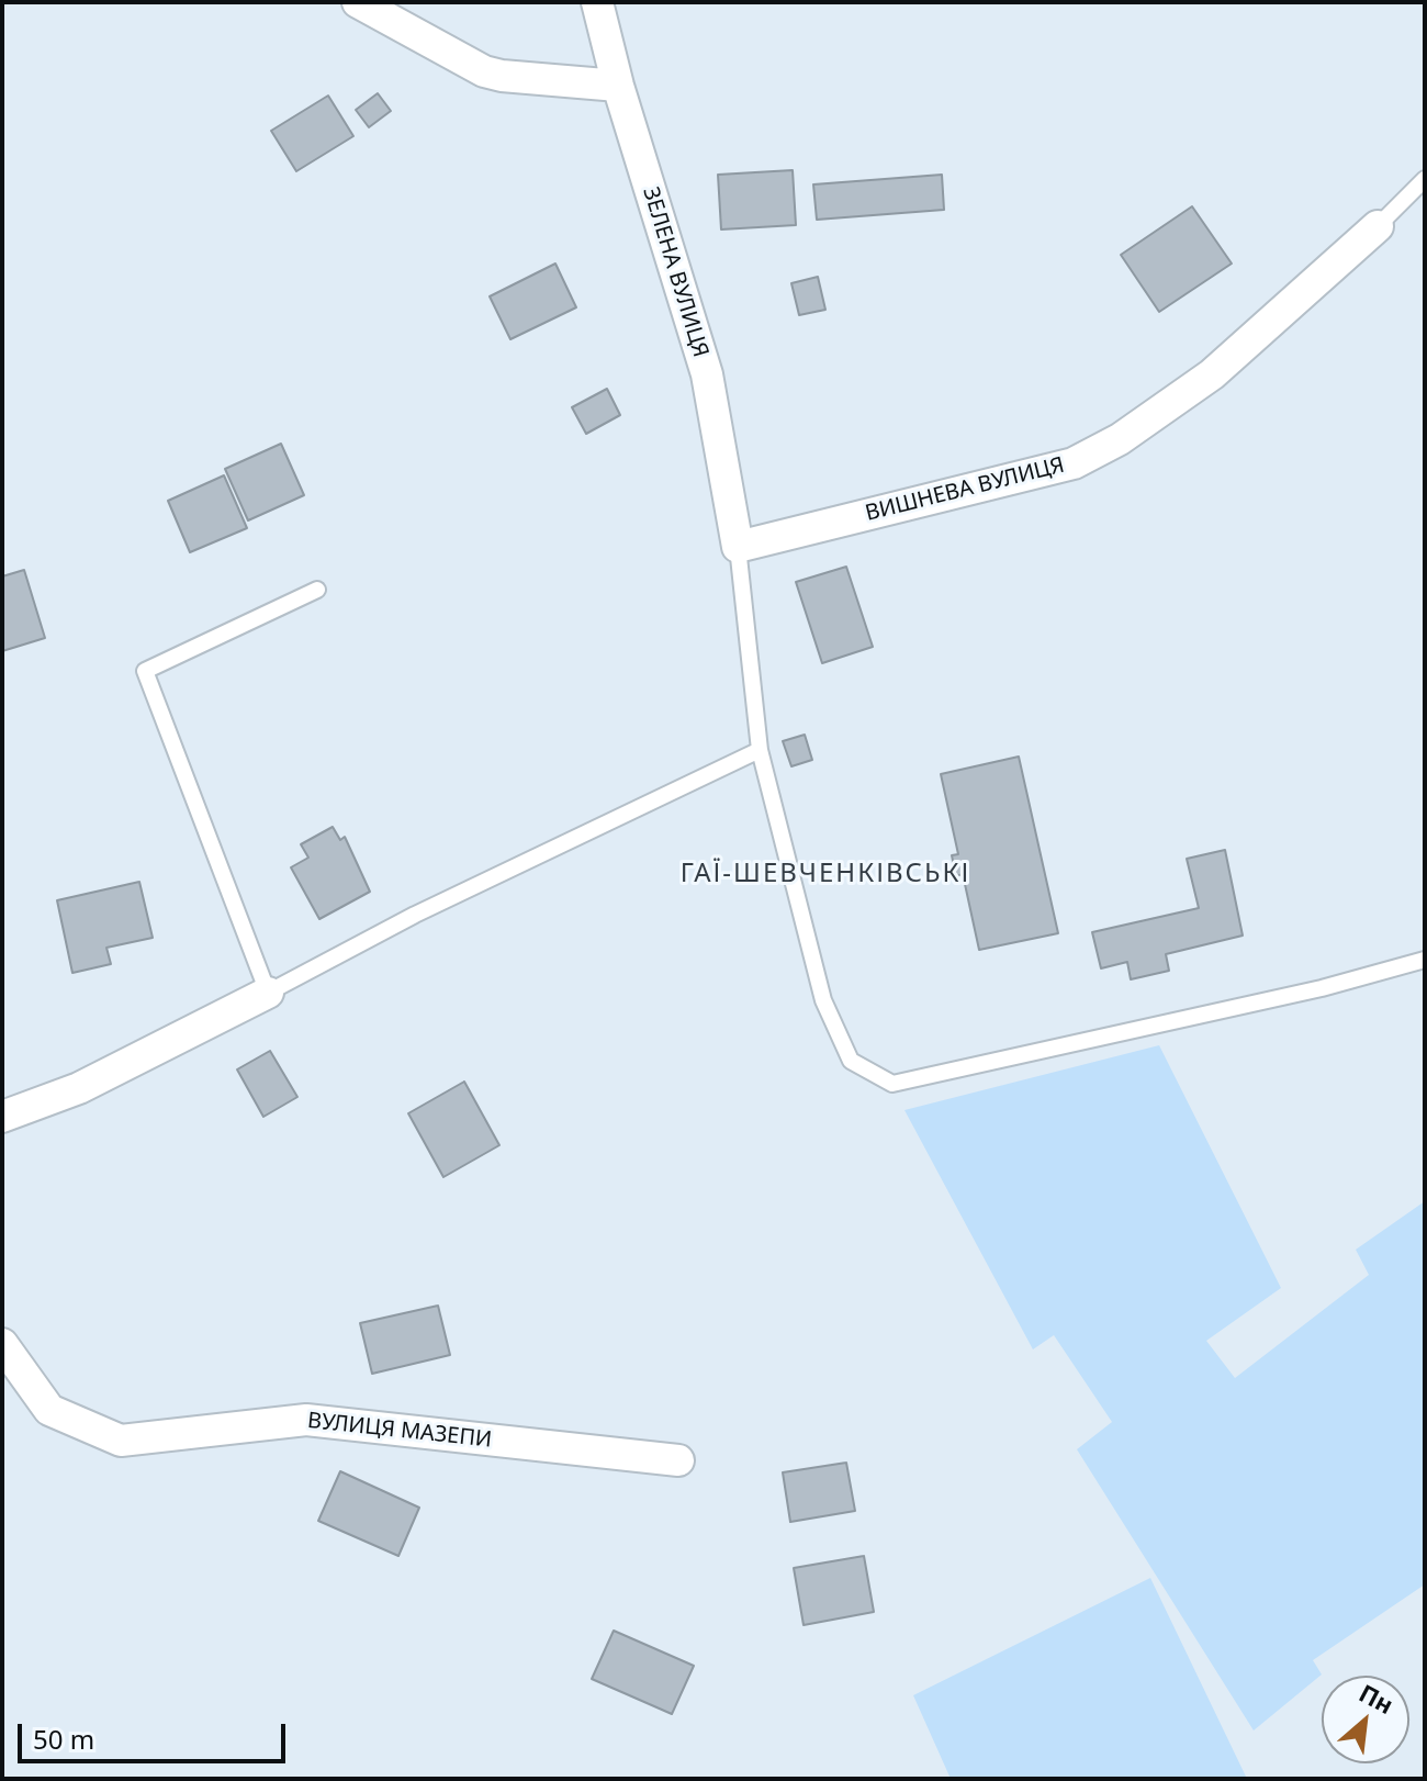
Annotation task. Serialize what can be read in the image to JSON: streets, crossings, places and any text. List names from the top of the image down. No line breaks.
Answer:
{"streets":{"street":["ЗЕЛЕНА ВУЛИЦЯ","ВИШНЕВА ВУЛИЦЯ","ВУЛИЦЯ МАЗЕПИ"]},"crossings":[["ЗЕЛЕНА ВУЛИЦЯ","ВИШНЕВА ВУЛИЦЯ"]],"districts":["ГАЇ-ШЕВЧЕНКІВСЬКІ"],"scale_bar":"50 m","north":"top right"}
